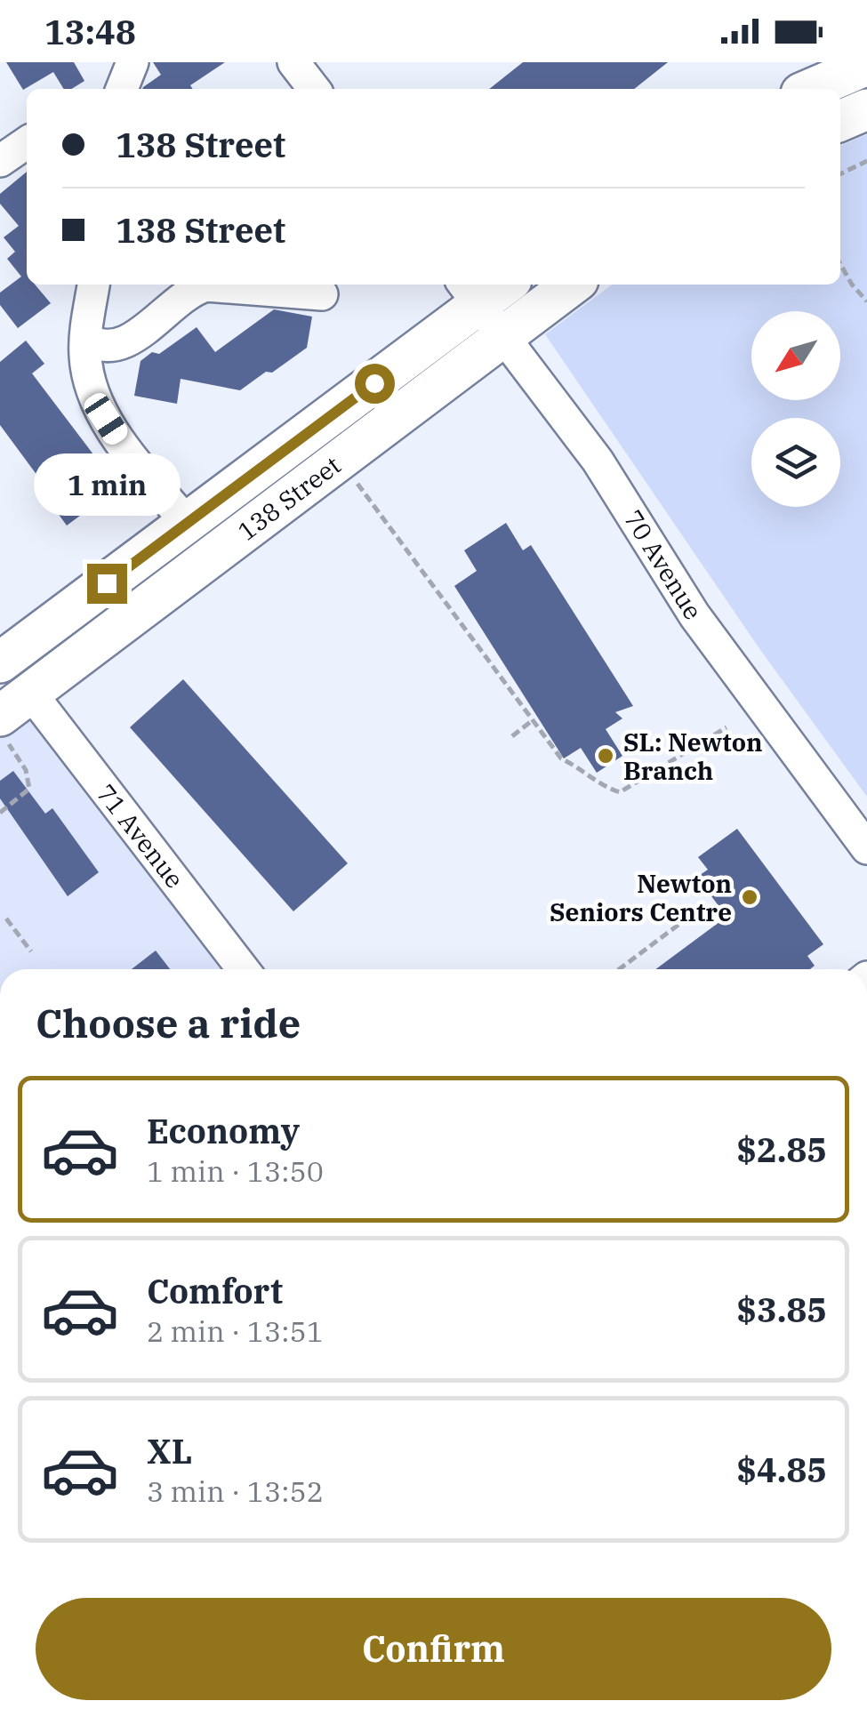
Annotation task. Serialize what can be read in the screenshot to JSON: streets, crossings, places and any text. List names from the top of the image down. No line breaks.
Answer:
{"streets":{"main road":["138 Street"],"street":["70 Avenue","71 Avenue"]},"crossings":[["138 Street","70 Avenue"],["138 Street","71 Avenue"]],"places":["SL: Newton Branch","Newton Seniors Centre"],"north":"bottom left","page":{"status":"13:48","banner":["138 Street","138 Street"],"bubble":"1 min","heading":"Choose a ride","list":[{"name":"Economy","note":"1 min · 13:50","value":"$2.85"},{"name":"Comfort","note":"2 min · 13:51","value":"$3.85"},{"name":"XL","note":"3 min · 13:52","value":"$4.85"}],"buttons":"Confirm"}}
